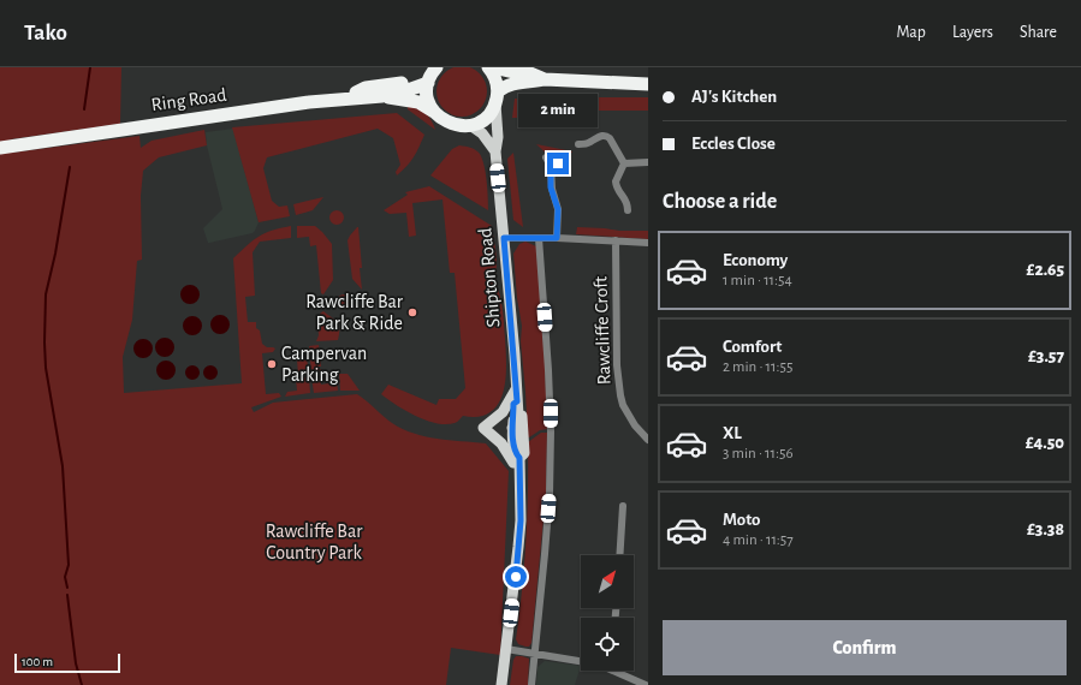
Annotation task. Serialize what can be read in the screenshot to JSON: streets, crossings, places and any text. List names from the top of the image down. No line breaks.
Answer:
{"streets":{"highway":["Ring Road"],"main road":["Shipton Road"],"street":["Rawcliffe Croft"]},"parks":["Rawcliffe Bar Country Park"],"places":["Rawcliffe Bar Park & Ride","Campervan Parking"],"scale_bar":"100 m","north":"top right","page":{"header":"Tako","nav":["Map","Layers","Share"],"banner":["AJ's Kitchen","Eccles Close"],"bubble":"2 min","heading":"Choose a ride","list":[{"name":"Economy","note":"1 min · 11:54","value":"£2.65"},{"name":"Comfort","note":"2 min · 11:55","value":"£3.57"},{"name":"XL","note":"3 min · 11:56","value":"£4.50"},{"name":"Moto","note":"4 min · 11:57","value":"£3.38"}],"buttons":"Confirm","scale":"100 m"}}
